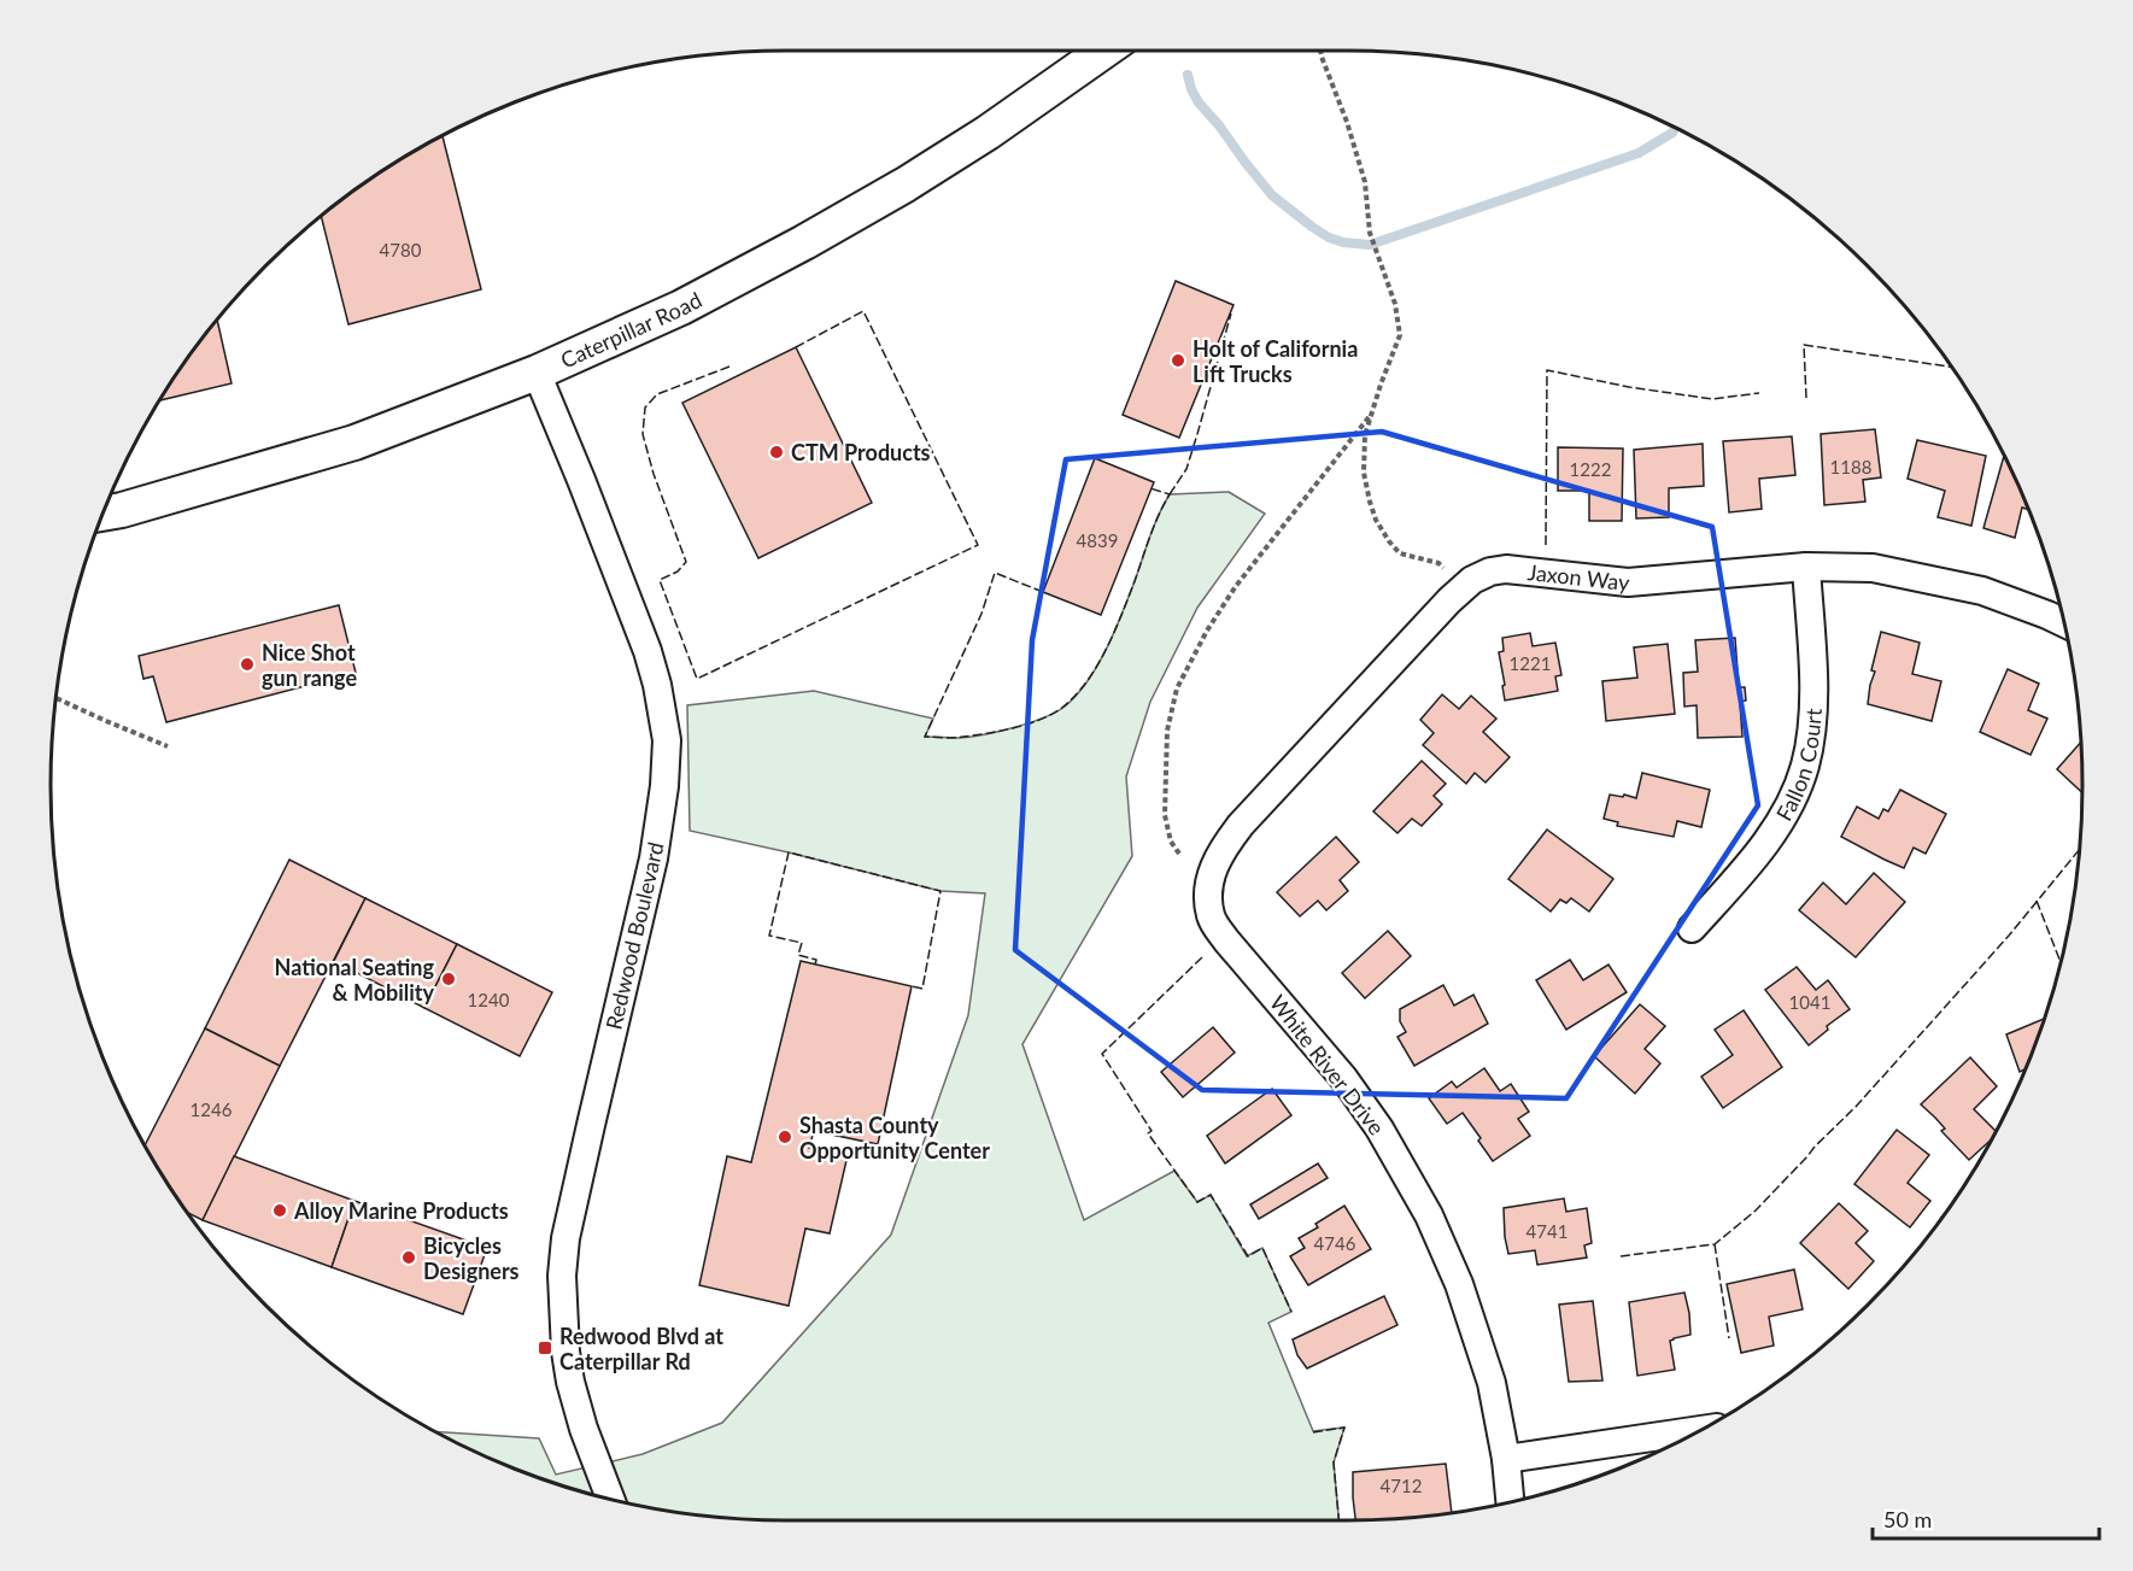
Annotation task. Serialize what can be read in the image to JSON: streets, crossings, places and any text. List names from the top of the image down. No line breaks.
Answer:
{"streets":{"street":["Caterpillar Road","Jaxon Way","Fallon Court","Redwood Boulevard","White River Drive"]},"crossings":[["Caterpillar Road","Redwood Boulevard"],["Jaxon Way","Fallon Court"],["Jaxon Way","White River Drive"]],"places":{"other":["Holt of California Lift Trucks","CTM Products","Nice Shot gun range","National Seating & Mobility","Shasta County Opportunity Center","Alloy Marine Products","Bicycles Designers"],"transit":["Redwood Blvd at Caterpillar Rd"]},"house_numbers":["4780","1188","1222","4839","1221","1240","1041","1246","4741","4746","4712"],"scale_bar":"50 m"}
